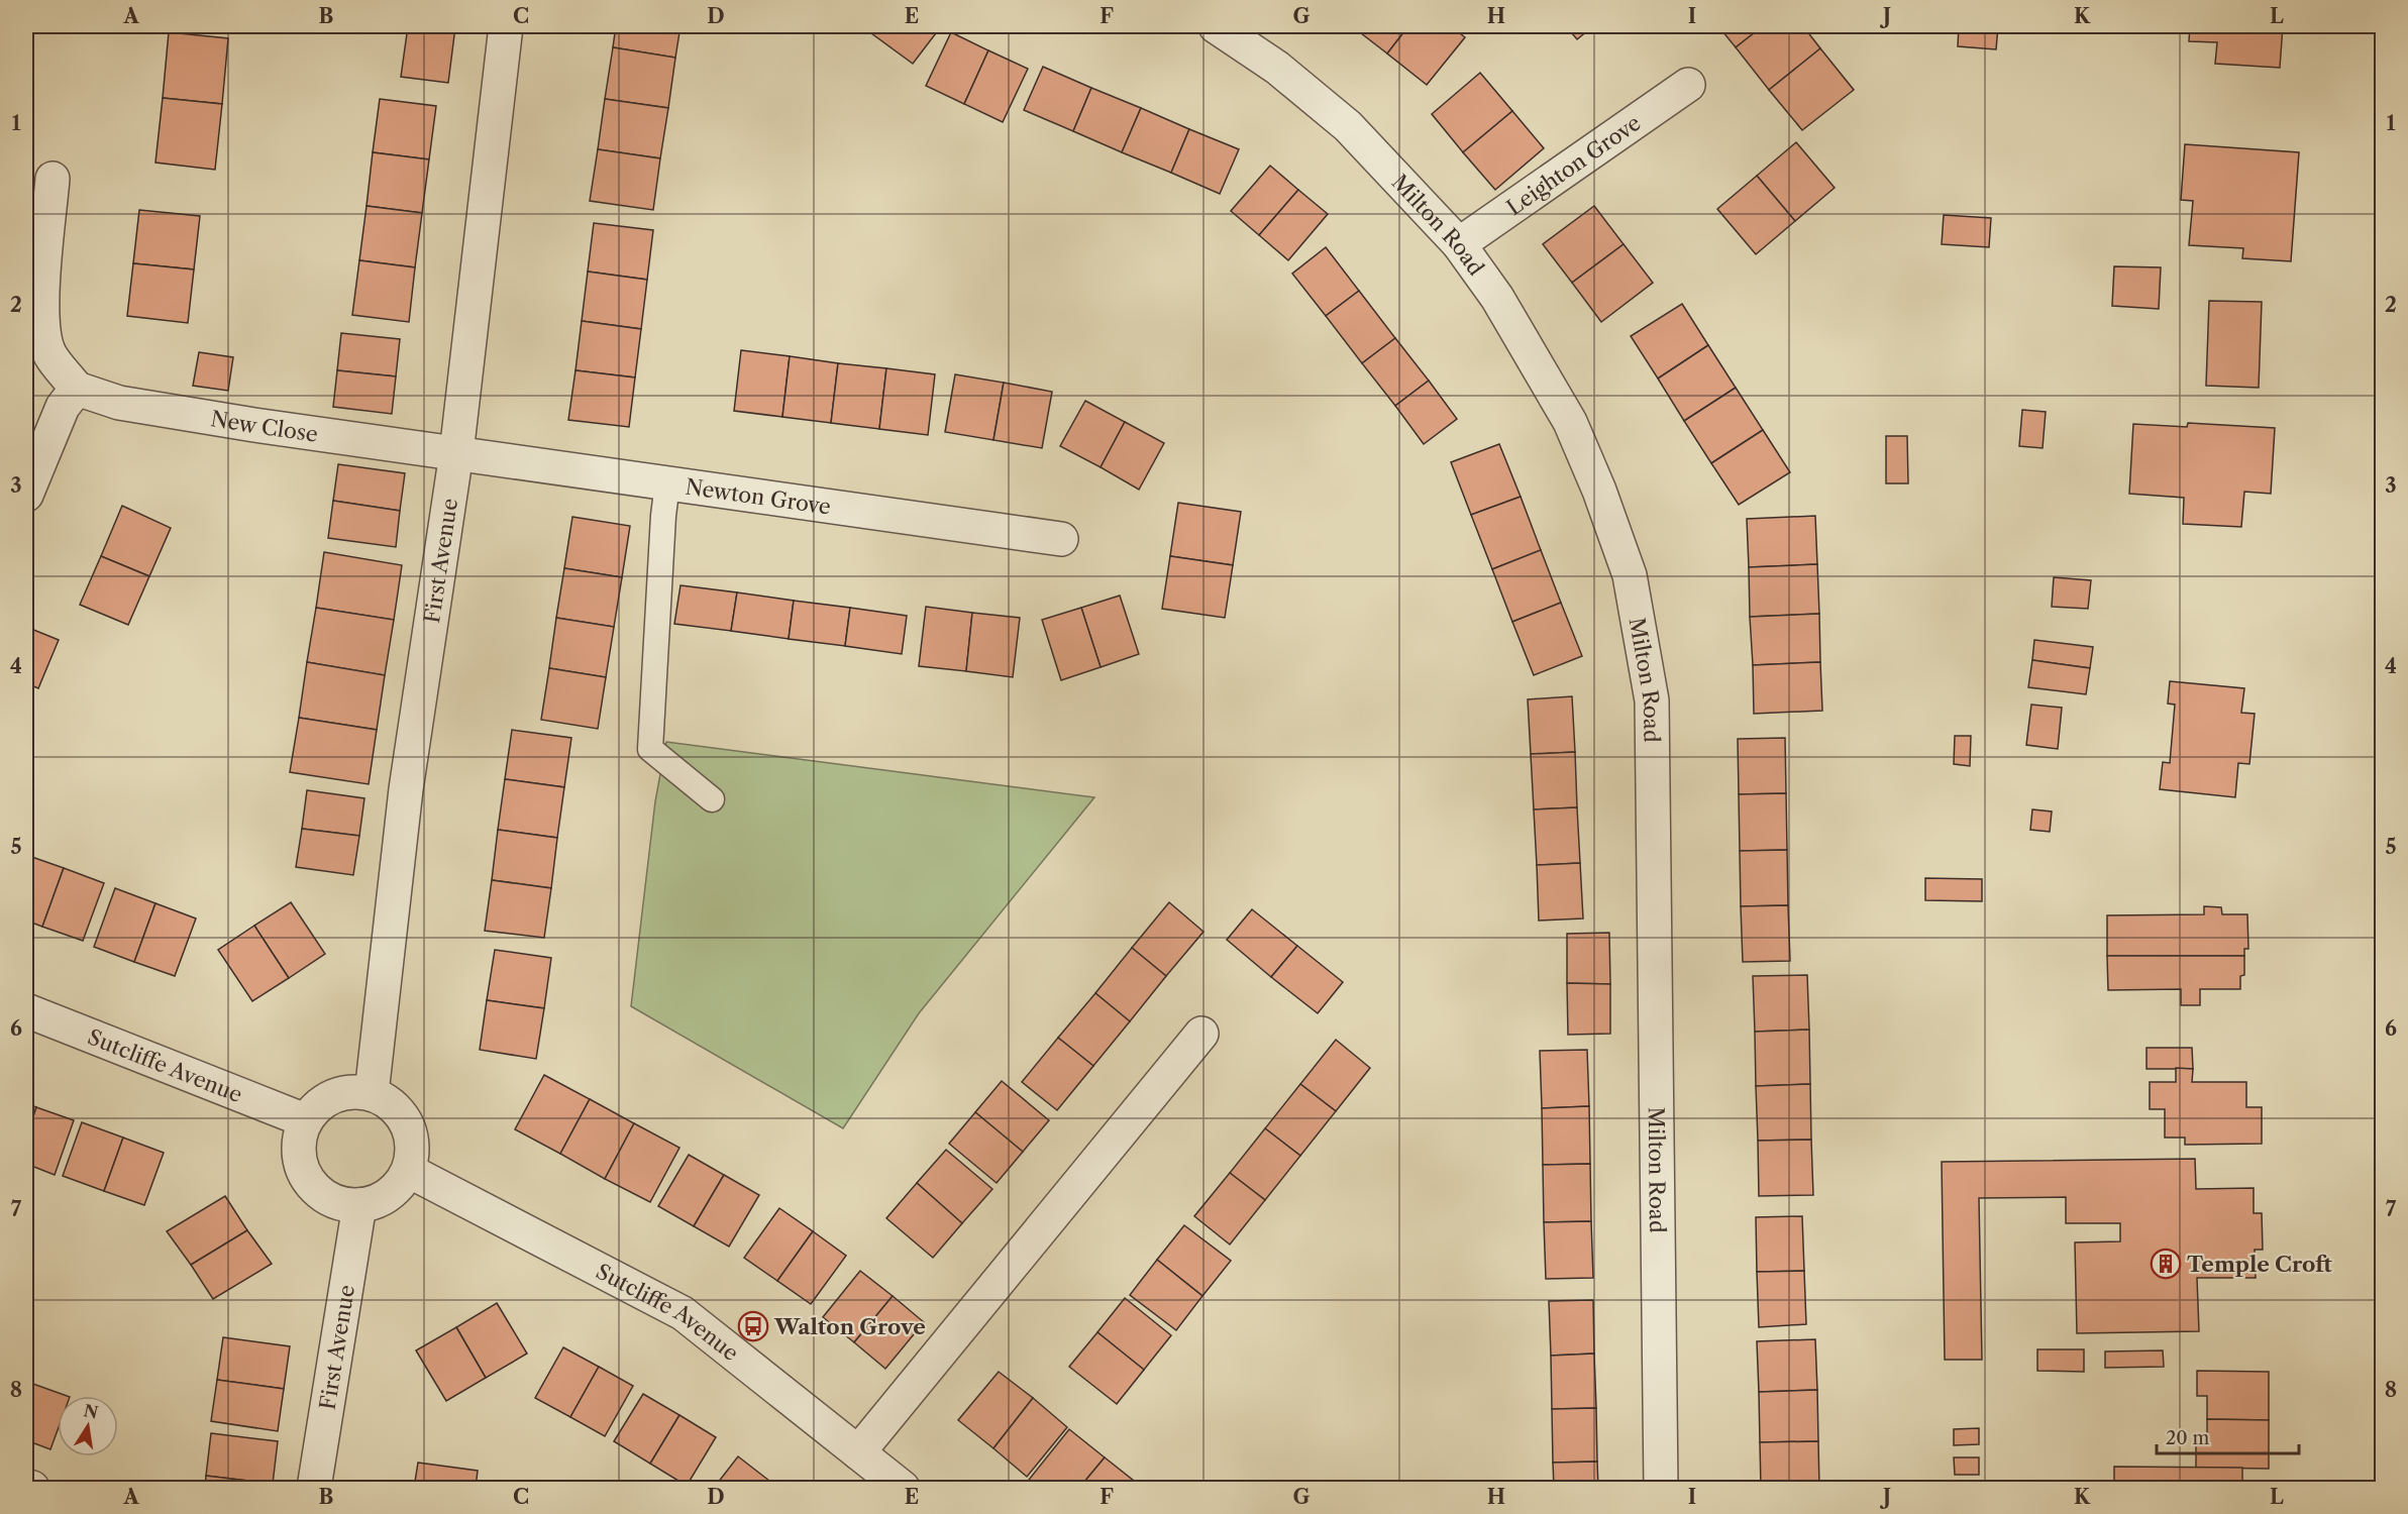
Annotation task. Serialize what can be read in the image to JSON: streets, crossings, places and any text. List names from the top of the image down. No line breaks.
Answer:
{"streets":{"street":["Leighton Grove","Milton Road","New Close","Newton Grove","First Avenue","Sutcliffe Avenue"]},"crossings":[["Leighton Grove","Milton Road"],["New Close","Newton Grove"],["New Close","First Avenue"],["Newton Grove","First Avenue"],["First Avenue","Sutcliffe Avenue"]],"places":{"building":["Temple Croft"],"bus stop":["Walton Grove"]},"scale_bar":"20 m","north":"top","grid":{"columns":["A","B","C","D","E","F","G","H","I","J","K","L"],"rows":["1","2","3","4","5","6","7","8"]}}
